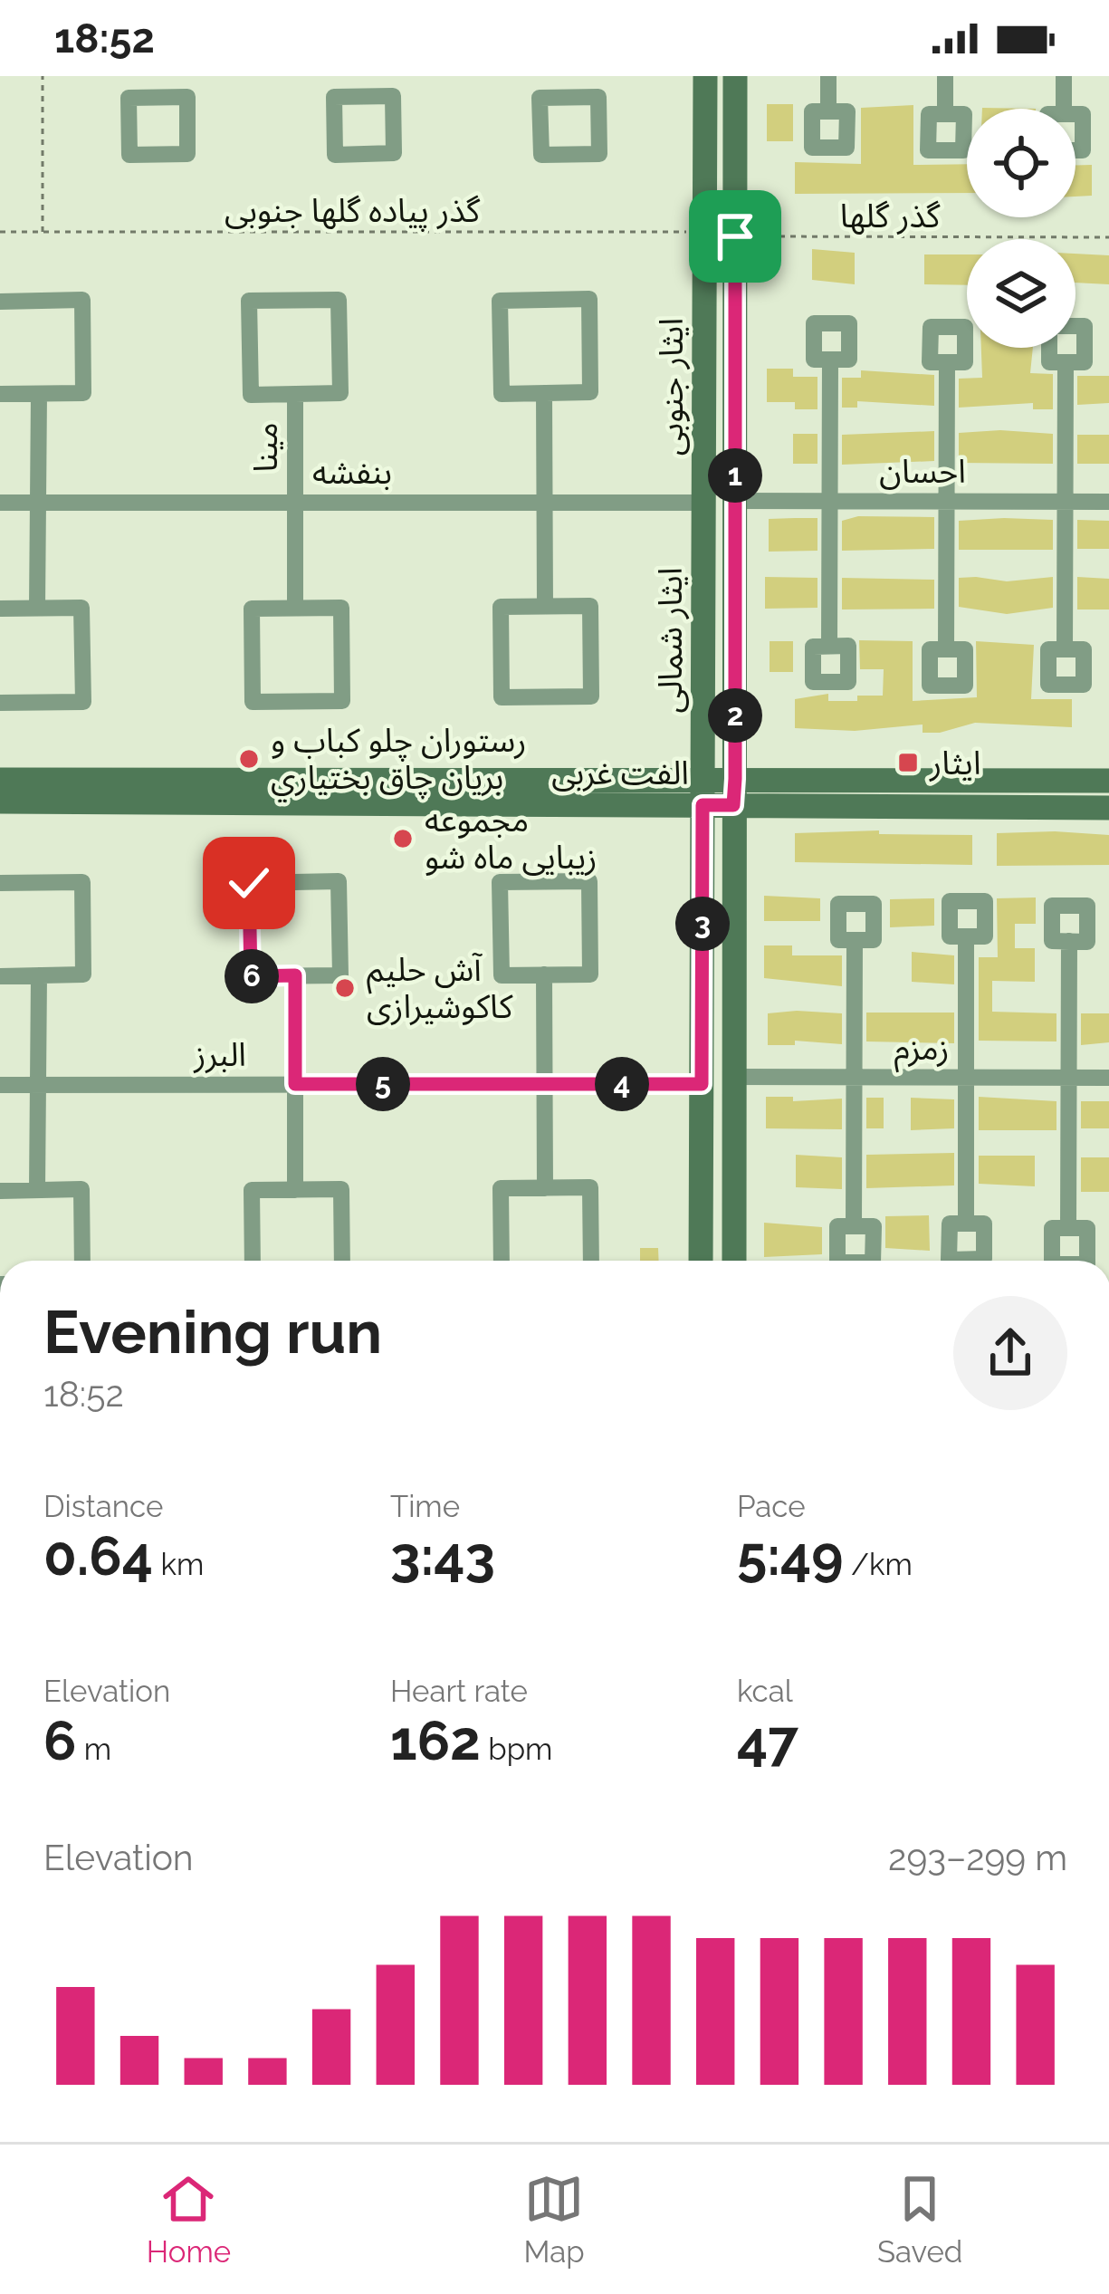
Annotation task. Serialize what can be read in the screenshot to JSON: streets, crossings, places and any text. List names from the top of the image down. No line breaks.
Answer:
{"streets":{"main road":["ایثار جنوبی","ایثار شمالی","الفت غربی"],"street":["مینا","احسان","بنفشه","زمزم","البرز"],"path":["گذر پیاده گلها جنوبی","گذر گلها"]},"crossings":[["گذر پیاده گلها جنوبی","ایثار جنوبی"],["گذر گلها","ایثار جنوبی"],["ایثار جنوبی","احسان"],["ایثار جنوبی","بنفشه"],["ایثار جنوبی","ایثار شمالی"],["مینا","بنفشه"],["احسان","ایثار شمالی"],["بنفشه","ایثار شمالی"],["ایثار شمالی","الفت غربی"]],"places":{"other":["رستوران چلو كباب و بريان چاق بختياري","مجموعه زیبایی ماه شو","آش حلیم کاکوشیرازی"],"transit":["ایثار"]},"page":{"status":"18:52","pins":["1","2","3","6","4","5"],"heading":["Evening run","18:52"],"stats":[["Distance","0.64 km"],["Time","3:43"],["Pace","5:49 /km"],["Elevation","6 m"],["Heart rate","162 bpm"],["kcal","47"]],"chart":["Elevation","293–299 m"],"tabs":["Home","Map","Saved"]}}
